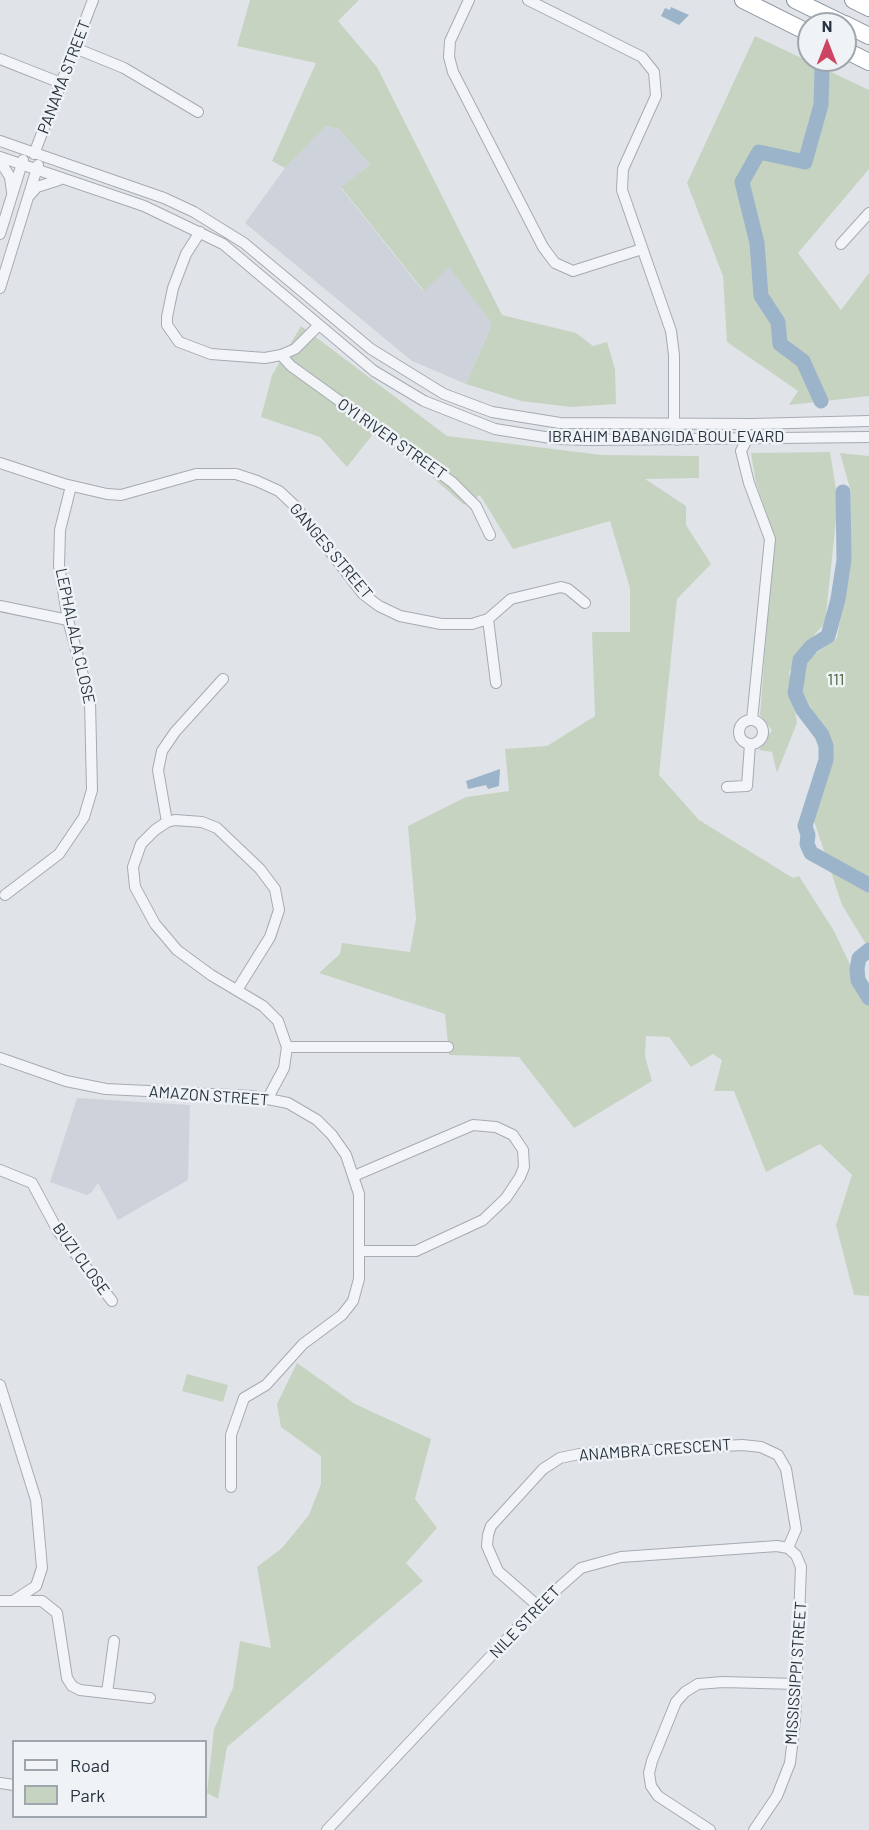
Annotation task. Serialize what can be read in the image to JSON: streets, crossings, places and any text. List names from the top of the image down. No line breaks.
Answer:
{"streets":{"street":["PANAMA STREET","IBRAHIM BABANGIDA BOULEVARD","OYI RIVER STREET","GANGES STREET","LEPHALALA CLOSE","AMAZON STREET","BUZI CLOSE","ANAMBRA CRESCENT","NILE STREET","MISSISSIPPI STREET"]},"crossings":[["PANAMA STREET","IBRAHIM BABANGIDA BOULEVARD"],["GANGES STREET","LEPHALALA CLOSE"],["ANAMBRA CRESCENT","NILE STREET"],["ANAMBRA CRESCENT","MISSISSIPPI STREET"],["NILE STREET","MISSISSIPPI STREET"]],"parks":["111"],"legend":["Road","Park"],"north":"top"}
